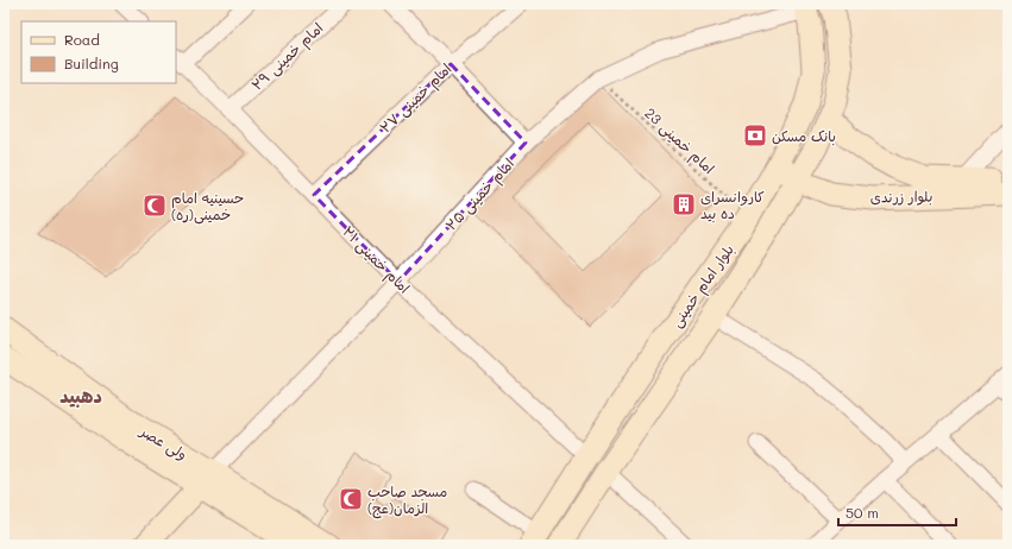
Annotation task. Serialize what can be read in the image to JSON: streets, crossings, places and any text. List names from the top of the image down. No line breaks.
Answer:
{"streets":{"main road":["بلوار زرندی","بلوار امام خمینی","ولی عصر"],"street":["امام خمینی ۲۹","امام خمینی ۲۷","امام خمینی ۲۵","امام خمینی ۲۱"],"path":["امام خمینی 23"]},"crossings":[["امام خمینی ۲۹","امام خمینی ۲۱"],["امام خمینی ۲۷","امام خمینی ۲۱"],["امام خمینی 23","امام خمینی ۲۵"],["امام خمینی 23","بلوار امام خمینی"],["امام خمینی ۲۵","امام خمینی ۲۱"],["امام خمینی ۲۵","بلوار امام خمینی"],["امام خمینی ۲۵","ولی عصر"],["بلوار زرندی","بلوار امام خمینی"],["امام خمینی ۲۱","بلوار امام خمینی"]],"districts":["دهبید"],"places":{"bank":["بانک مسکن"],"building":["کاروانسرای ده بید"],"mosque":["حسینیه امام خمینی(ره)","مسجد صاحب الزمان(عج)"]},"legend":["Road","Building"],"scale_bar":"50 m"}
